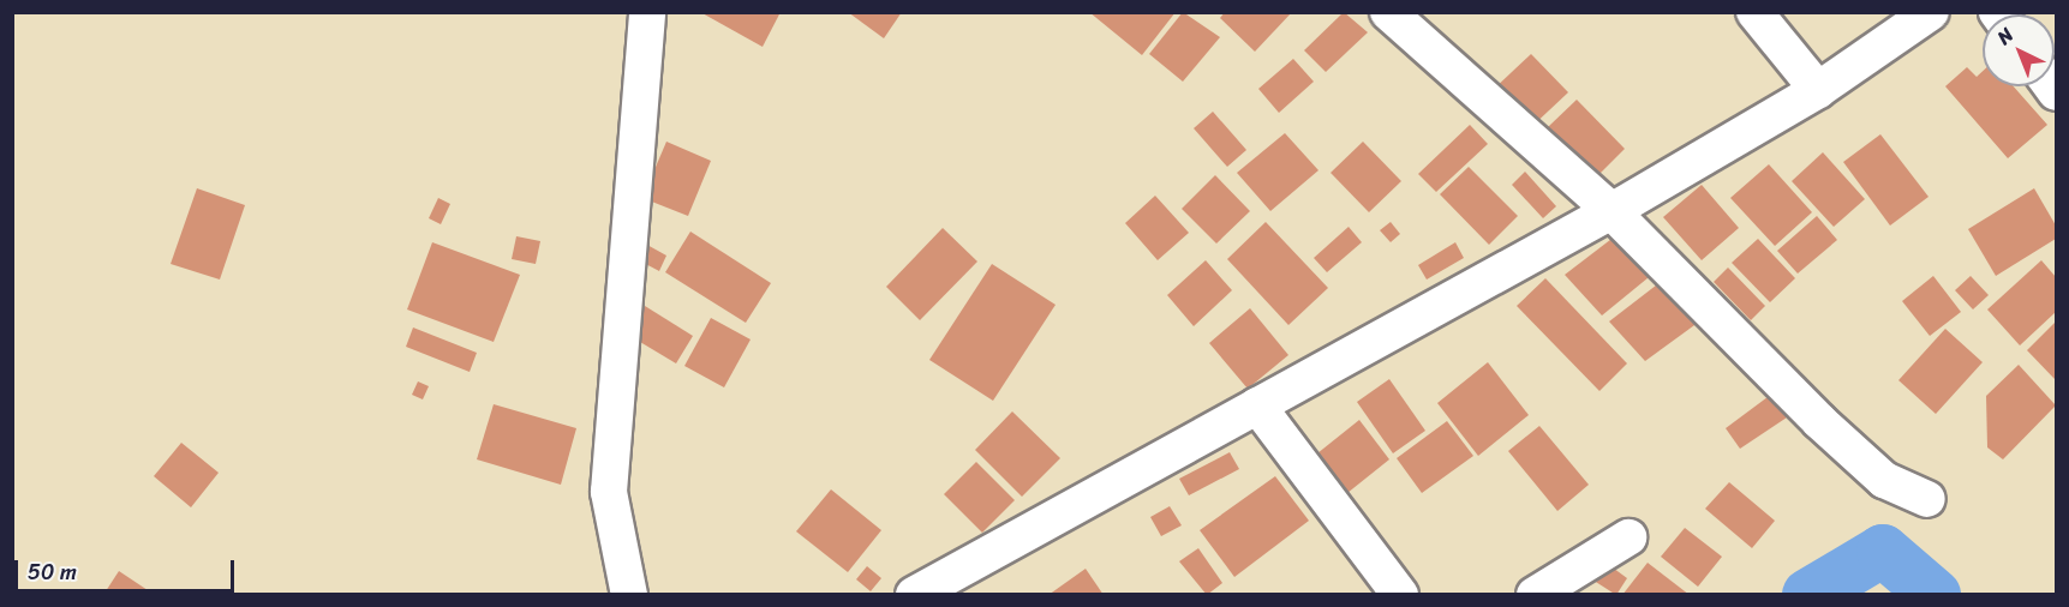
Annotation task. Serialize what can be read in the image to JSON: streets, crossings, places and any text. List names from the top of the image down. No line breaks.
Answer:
{"scale_bar":"50 m","north":"top left"}
